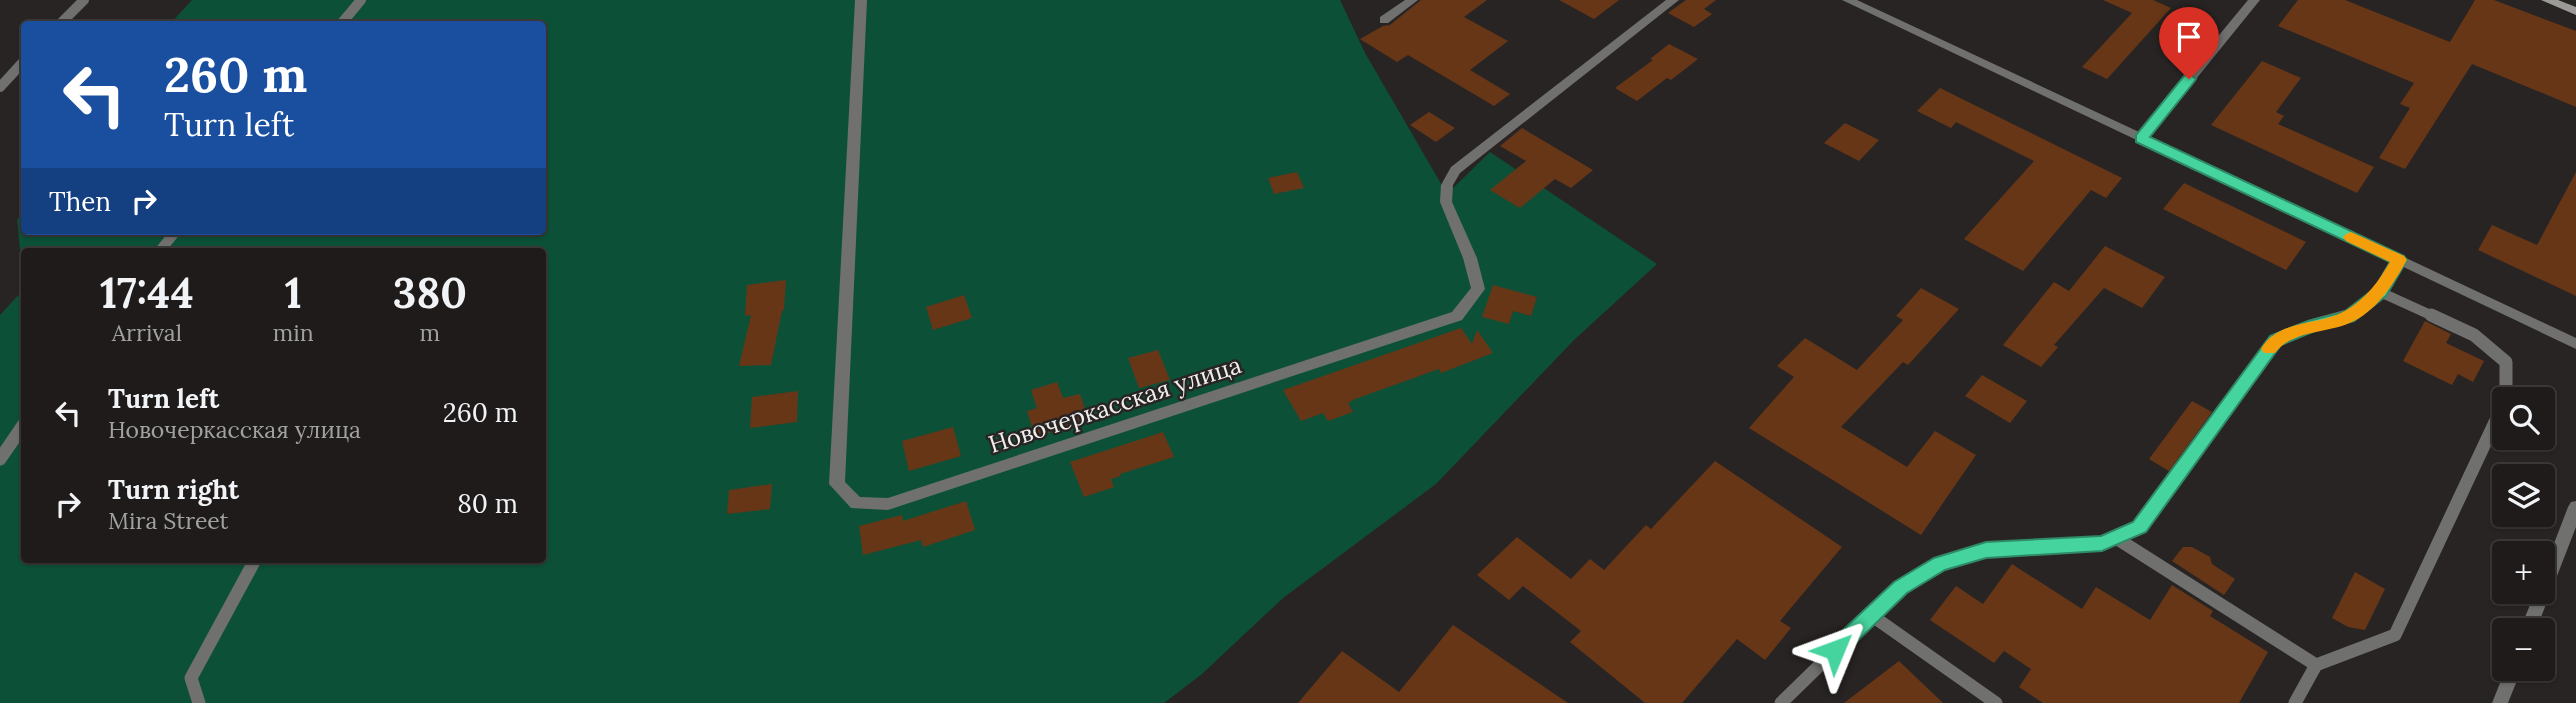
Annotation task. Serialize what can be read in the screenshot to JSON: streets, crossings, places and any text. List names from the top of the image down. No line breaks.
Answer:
{"streets":{"street":["Новочеркасская улица"]},"page":{"turn":["260 m","Turn left"],"then":"Then","eta":["17:44","Arrival","1","min","380","m"],"list":[{"name":"Turn left","note":"Новочеркасская улица","value":"260 m"},{"name":"Turn right","note":"Mira Street","value":"80 m"}],"map_buttons":["+","−"]}}
